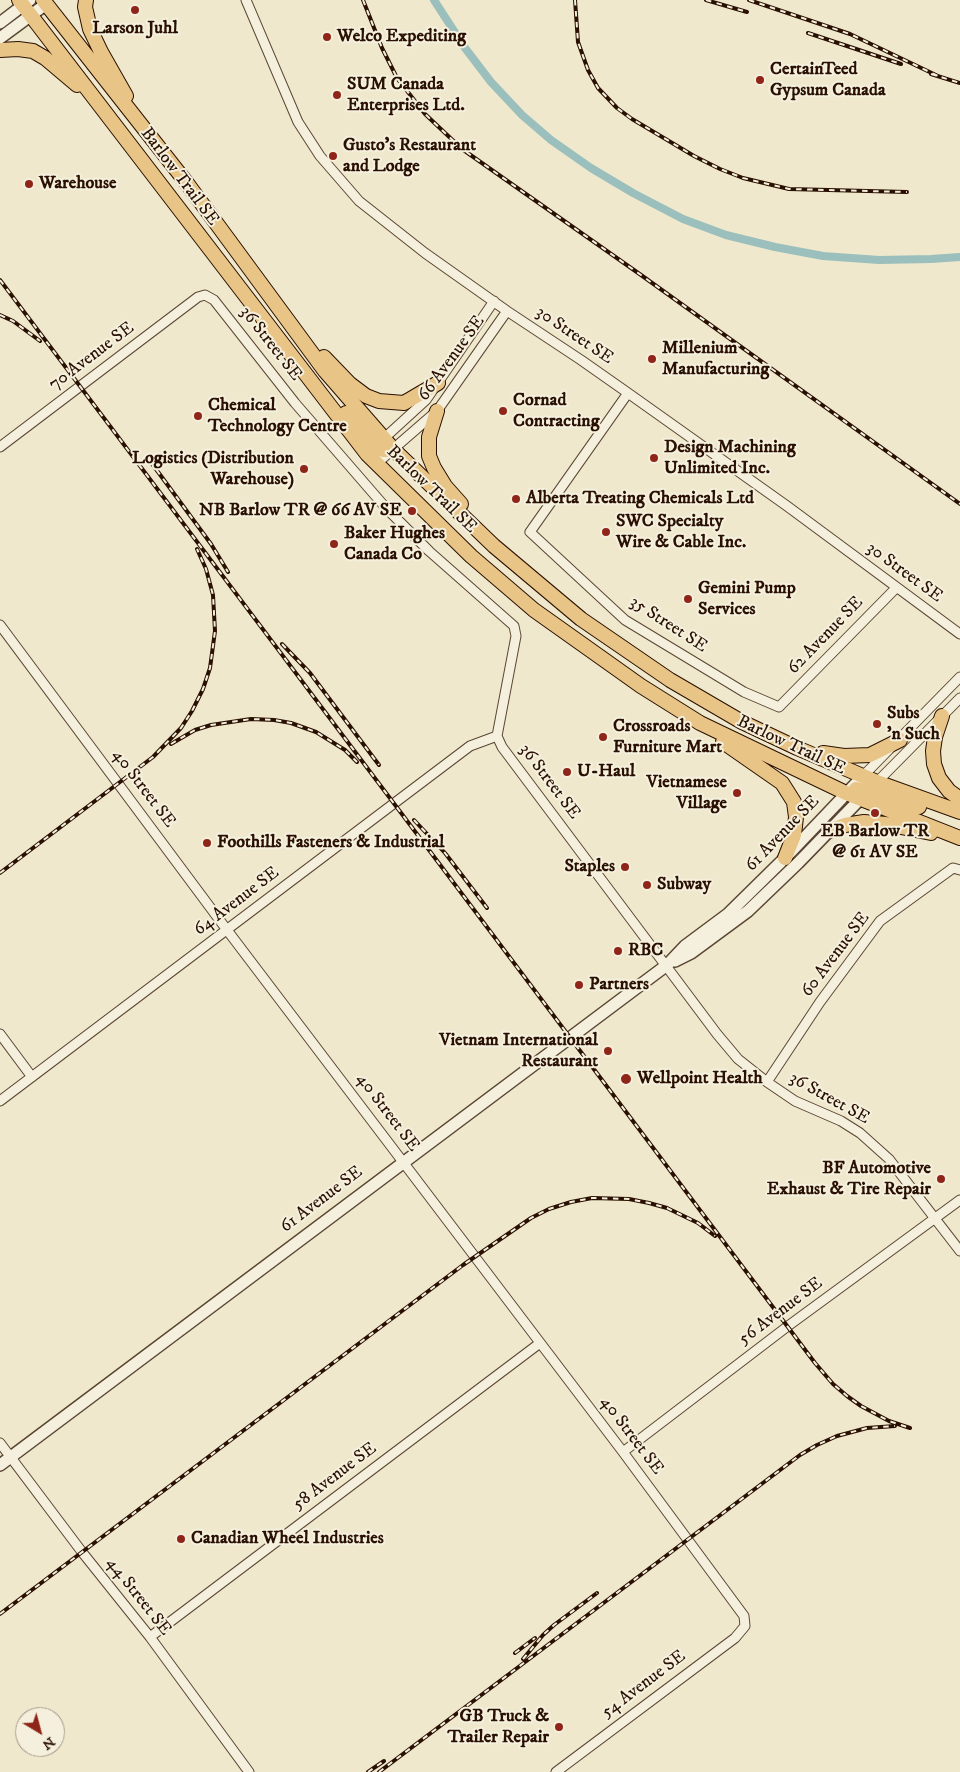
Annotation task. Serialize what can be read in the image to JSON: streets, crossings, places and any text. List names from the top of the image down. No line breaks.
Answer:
{"streets":{"main road":["Barlow Trail SE"],"street":["30 Street SE","36 Street SE","70 Avenue SE","66 Avenue SE","35 Street SE","62 Avenue SE","40 Street SE","61 Avenue SE","64 Avenue SE","60 Avenue SE","56 Avenue SE","58 Avenue SE","44 Street SE","54 Avenue SE"]},"crossings":[["Barlow Trail SE","66 Avenue SE"],["Barlow Trail SE","61 Avenue SE"],["30 Street SE","66 Avenue SE"],["30 Street SE","35 Street SE"],["30 Street SE","62 Avenue SE"],["36 Street SE","70 Avenue SE"],["36 Street SE","61 Avenue SE"],["36 Street SE","64 Avenue SE"],["36 Street SE","60 Avenue SE"],["36 Street SE","56 Avenue SE"],["35 Street SE","62 Avenue SE"],["40 Street SE","61 Avenue SE"],["40 Street SE","64 Avenue SE"],["40 Street SE","56 Avenue SE"],["40 Street SE","58 Avenue SE"],["40 Street SE","54 Avenue SE"],["61 Avenue SE","44 Street SE"],["58 Avenue SE","44 Street SE"]],"places":["Larson Juhl","Welco Expediting","CertainTeed Gypsum Canada","SUM Canada Enterprises Ltd.","Gusto's Restaurant and Lodge","Warehouse","Millenium Manufacturing","Cornad Contracting","Chemical Technology Centre","Design Machining Unlimited Inc.","Logistics (Distribution Warehouse)","Alberta Treating Chemicals Ltd","NB Barlow TR @ 66 AV SE","SWC Specialty Wire & Cable Inc.","Baker Hughes Canada Co","Gemini Pump Services","Subs 'n Such","Crossroads Furniture Mart","U-Haul","Vietnamese Village","EB Barlow TR @ 61 AV SE","Foothills Fasteners & Industrial","Staples","Subway","RBC","Partners","Vietnam International Restaurant","Wellpoint Health","BF Automotive Exhaust & Tire Repair","Canadian Wheel Industries","GB Truck & Trailer Repair"],"north":"bottom right"}
